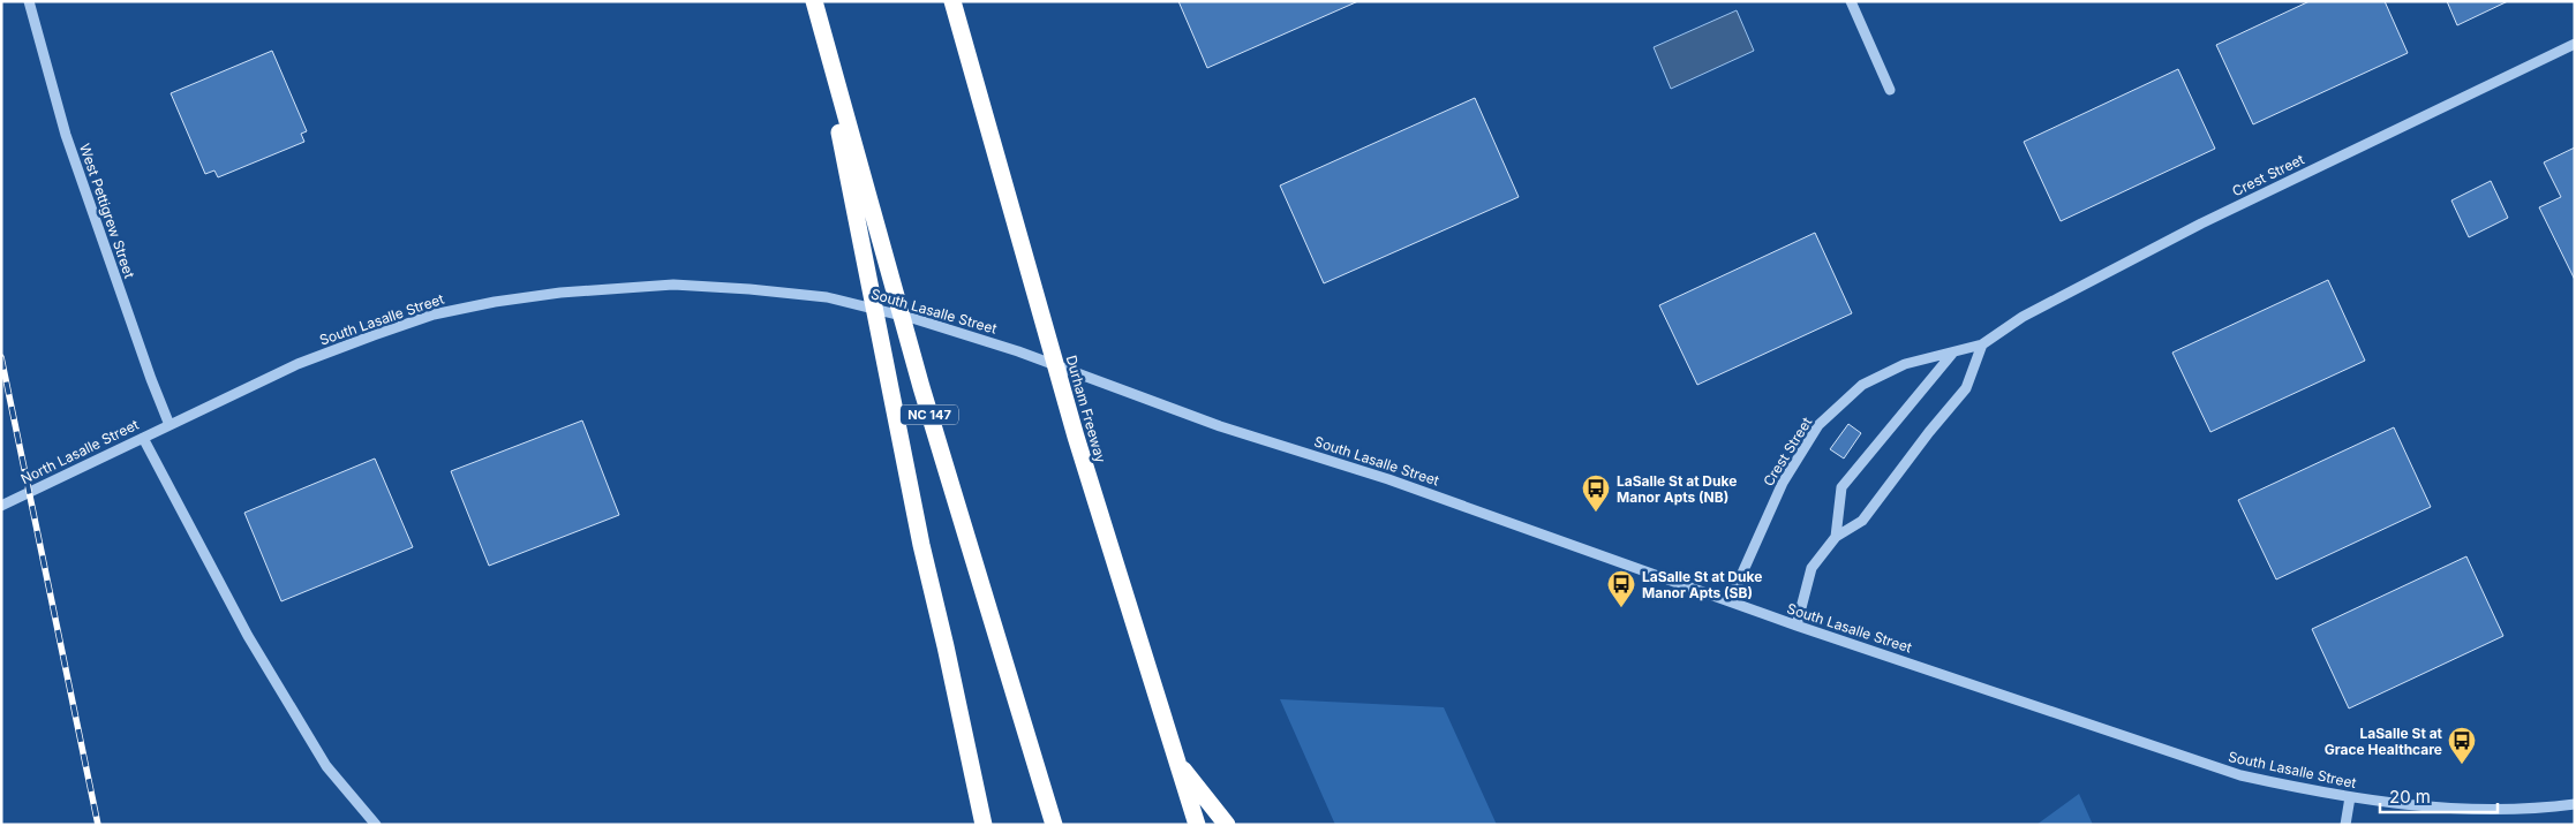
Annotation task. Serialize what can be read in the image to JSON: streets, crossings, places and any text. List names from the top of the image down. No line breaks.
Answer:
{"streets":{"highway":["Durham Freeway","NC 147"],"street":["Crest Street","West Pettigrew Street","South Lasalle Street","North Lasalle Street"]},"crossings":[["Crest Street","South Lasalle Street"],["West Pettigrew Street","South Lasalle Street"],["West Pettigrew Street","North Lasalle Street"],["South Lasalle Street","North Lasalle Street"]],"places":{"bus stop":["LaSalle St at Duke Manor Apts (NB)","LaSalle St at Duke Manor Apts (SB)","LaSalle St at Grace Healthcare"]},"scale_bar":"20 m"}
